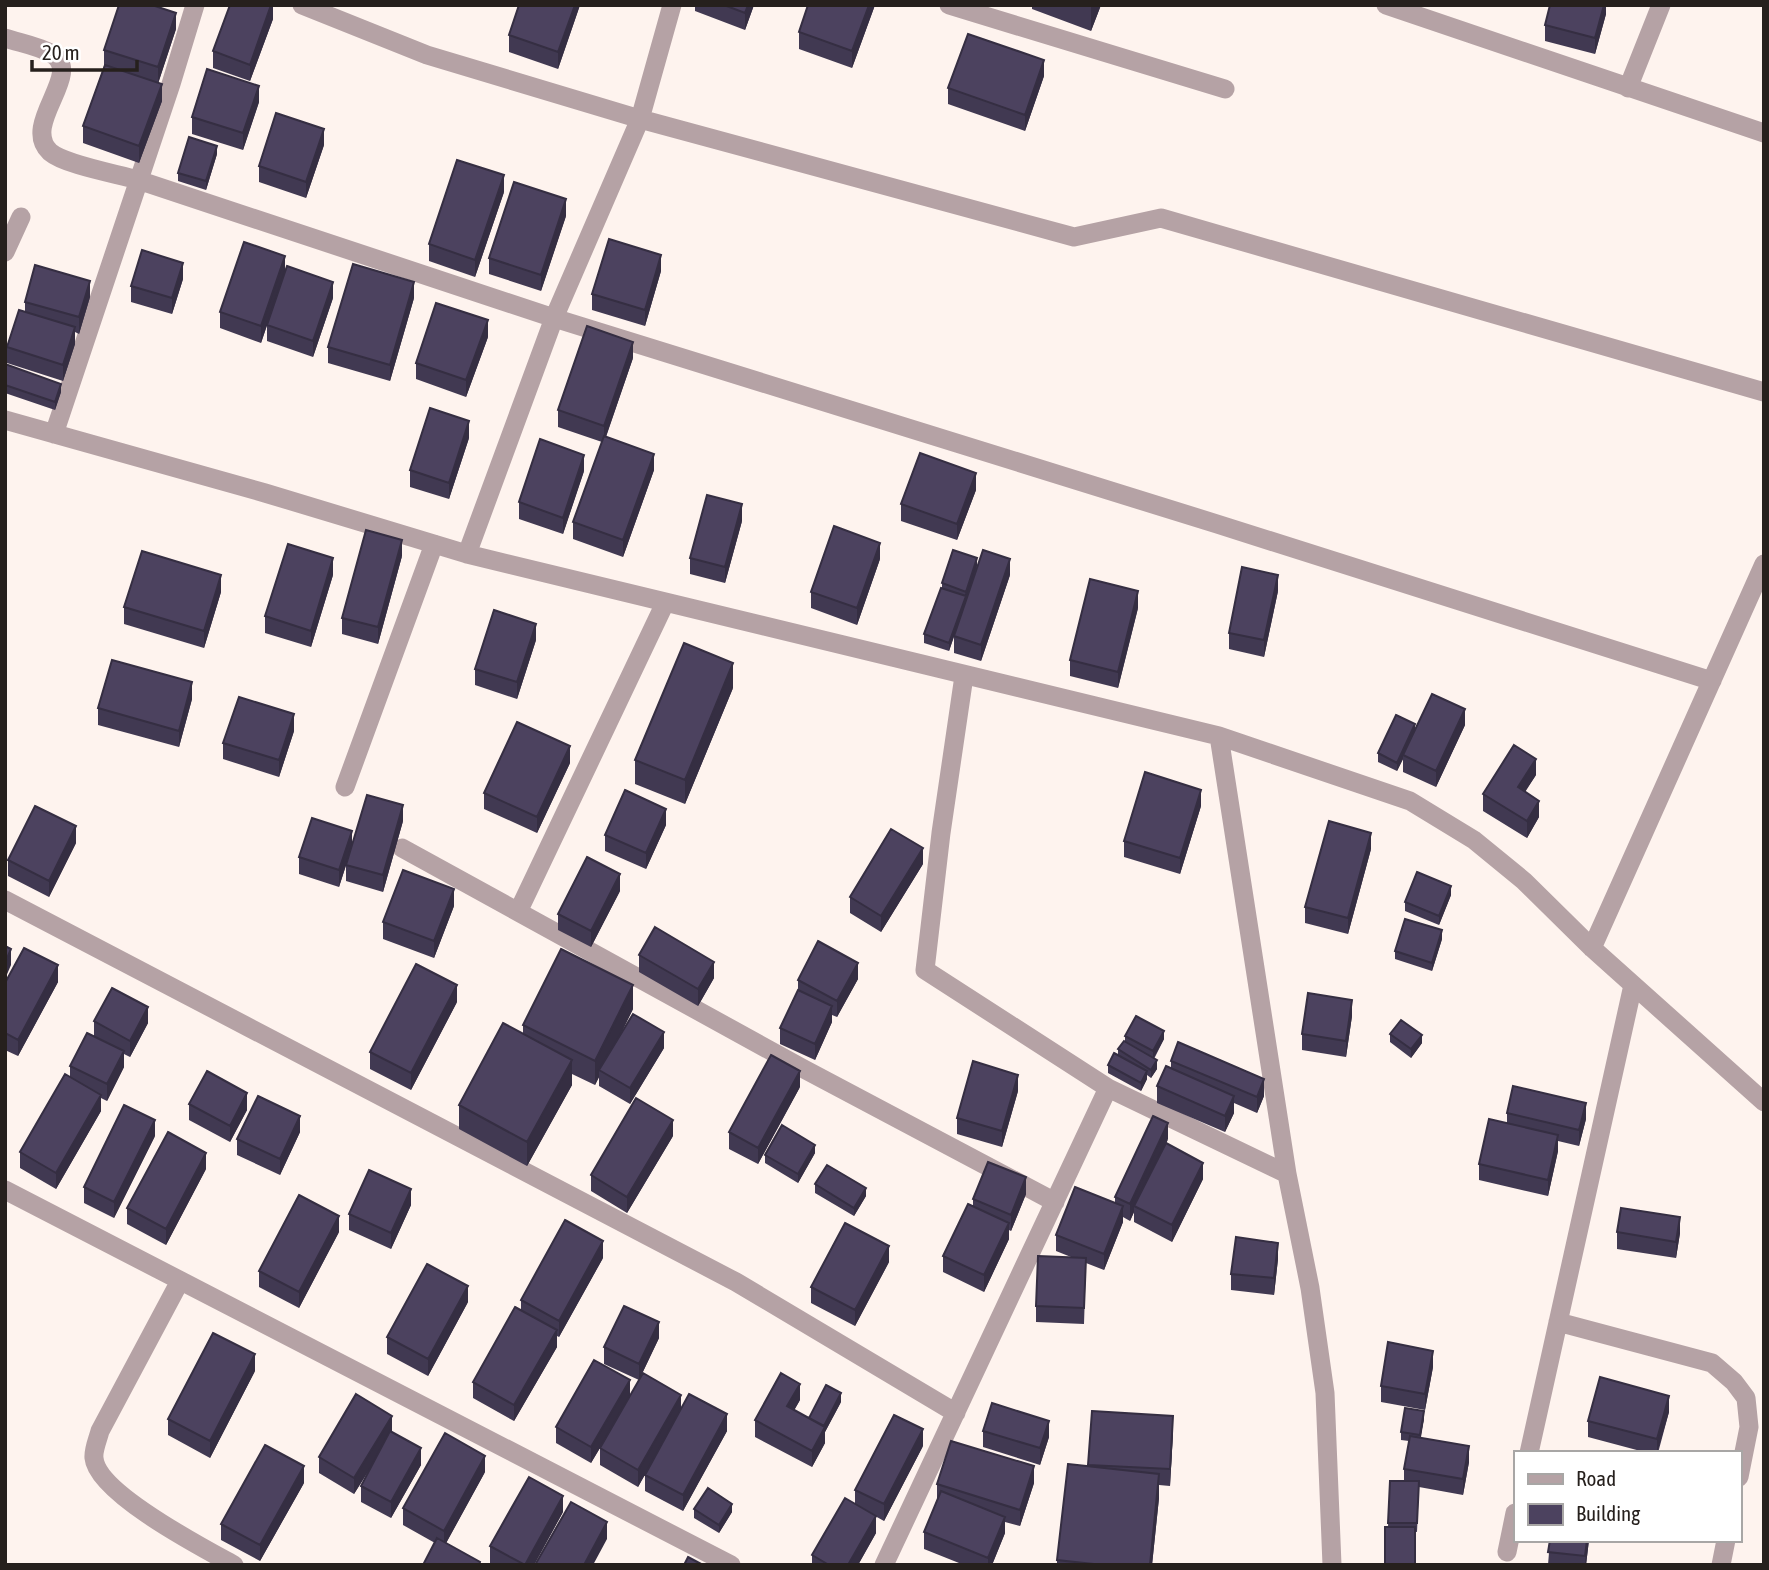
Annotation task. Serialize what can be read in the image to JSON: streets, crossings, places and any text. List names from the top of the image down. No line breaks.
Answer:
{"legend":["Road","Building"],"scale_bar":"20 m"}
